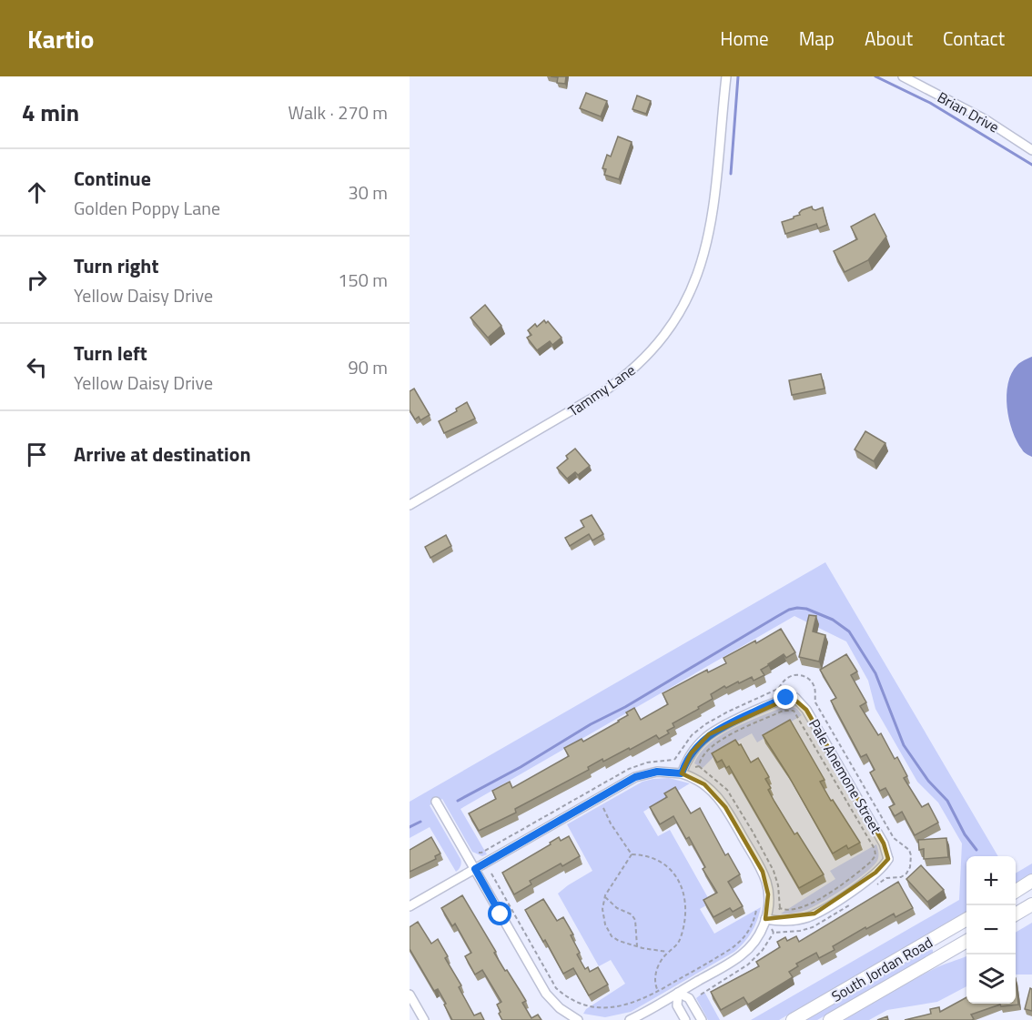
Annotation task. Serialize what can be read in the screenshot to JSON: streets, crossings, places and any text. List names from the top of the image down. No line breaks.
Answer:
{"streets":{"main road":["South Jordan Road"],"street":["Brian Drive","Tammy Lane","Pale Anemone Street"]},"page":{"header":"Kartio","nav":["Home","Map","About","Contact"],"heading":["4 min","Walk · 270 m"],"list":[["Continue","Golden Poppy Lane","30 m"],["Turn right","Yellow Daisy Drive","150 m"],["Turn left","Yellow Daisy Drive","90 m"],"Arrive at destination"],"map_buttons":["+","−"]}}
